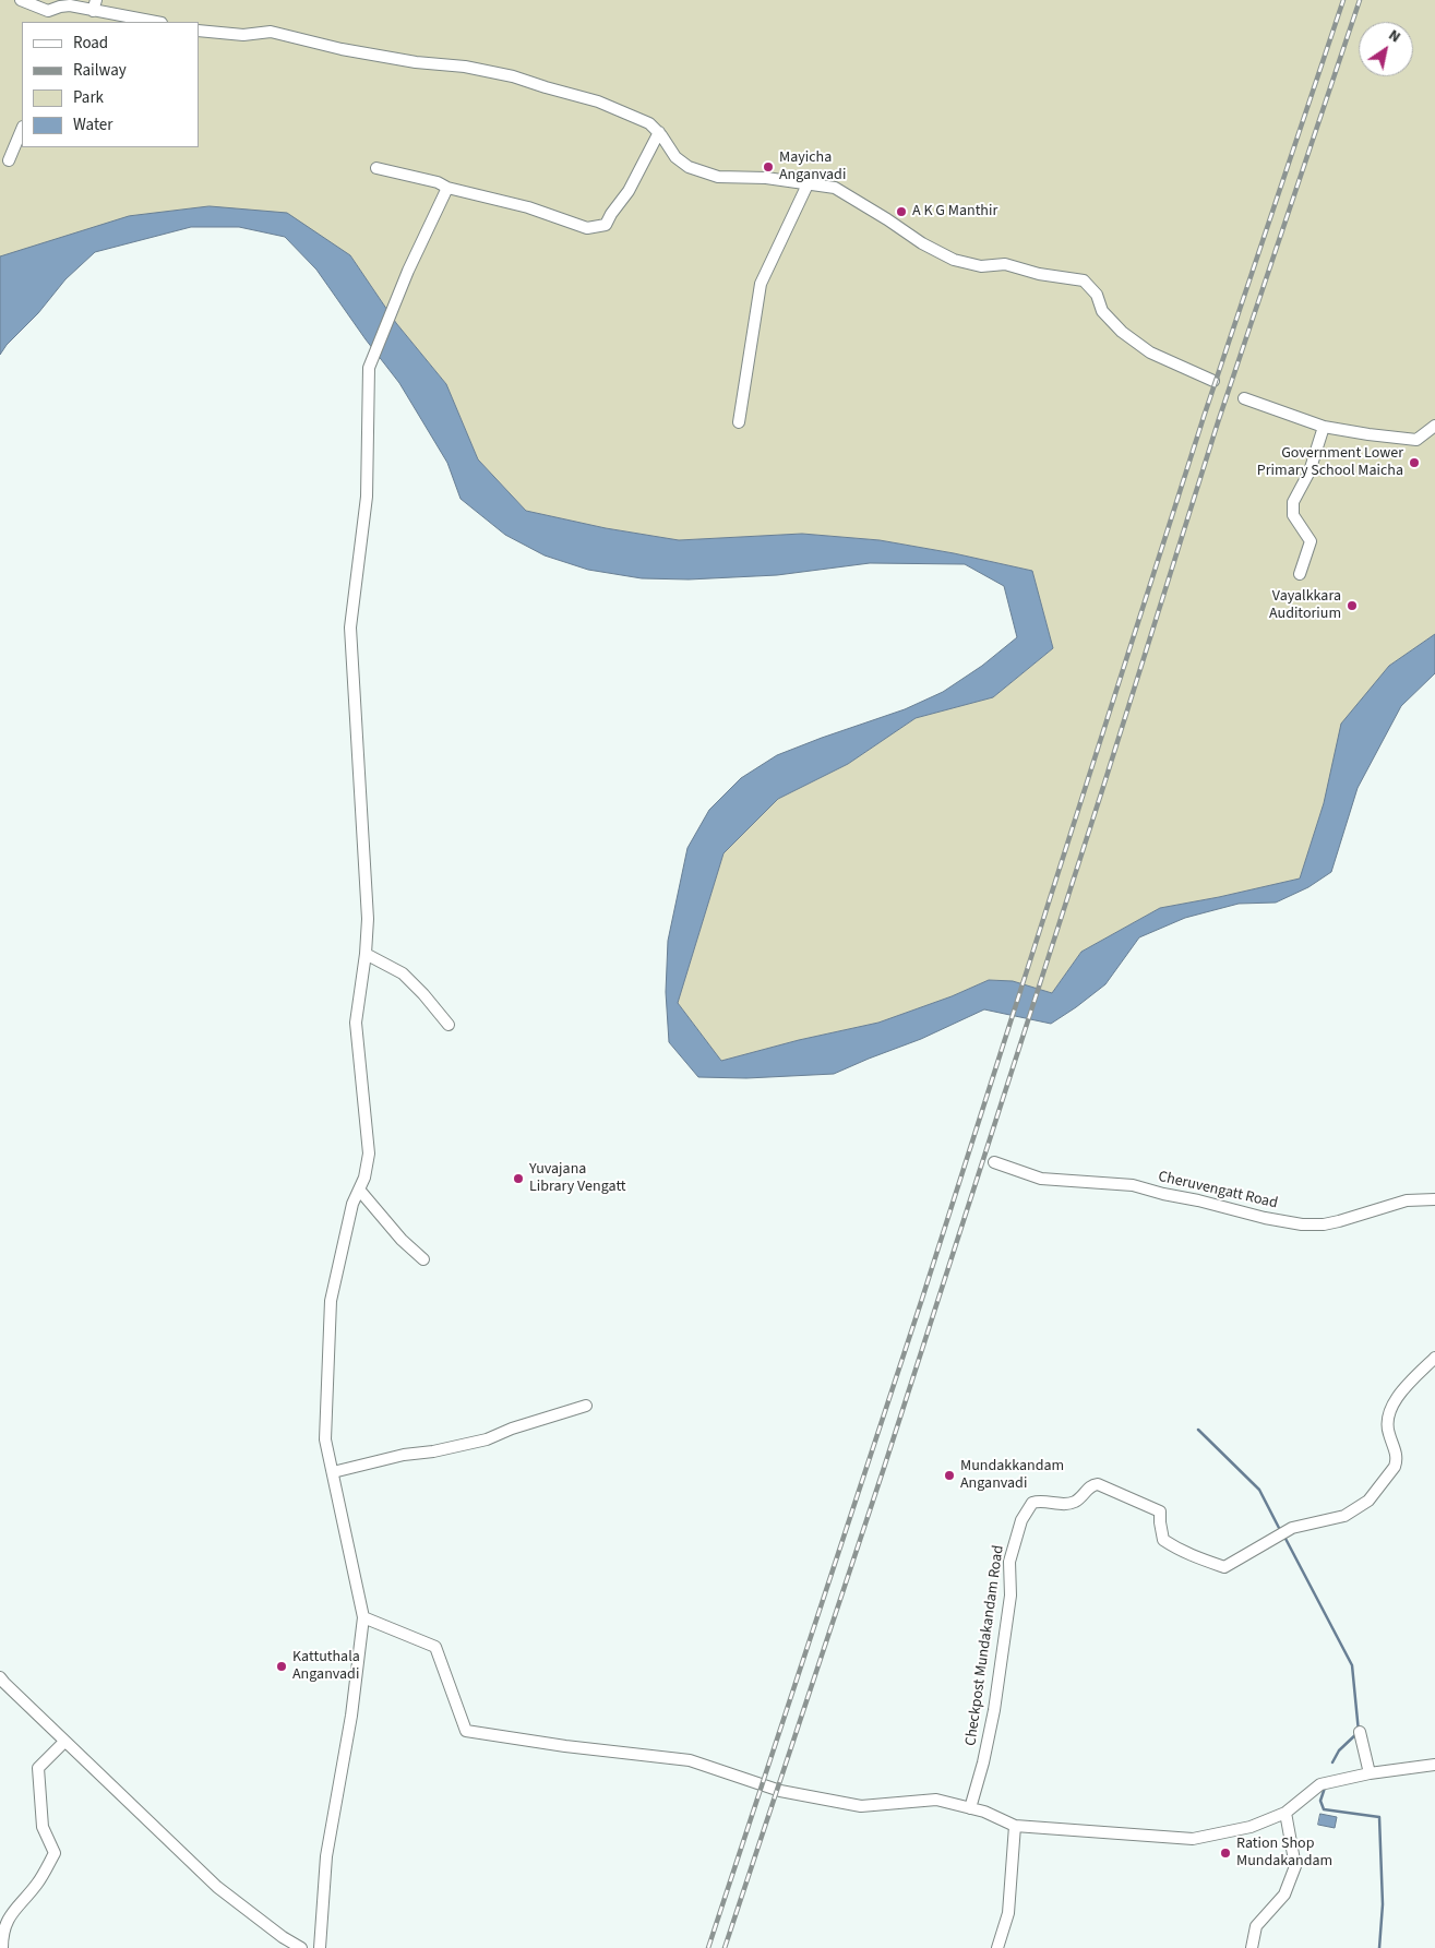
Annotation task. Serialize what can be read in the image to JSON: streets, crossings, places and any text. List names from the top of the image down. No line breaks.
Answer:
{"streets":{"street":["Cheruvengatt Road","Checkpost Mundakandam Road"]},"places":["Mayicha Anganvadi","A K G Manthir","Government Lower Primary School Maicha","Vayalkkara Auditorium","Yuvajana Library Vengatt","Mundakkandam Anganvadi","Kattuthala Anganvadi","Ration Shop Mundakandam"],"legend":["Road","Railway","Park","Water"],"north":"top right"}
